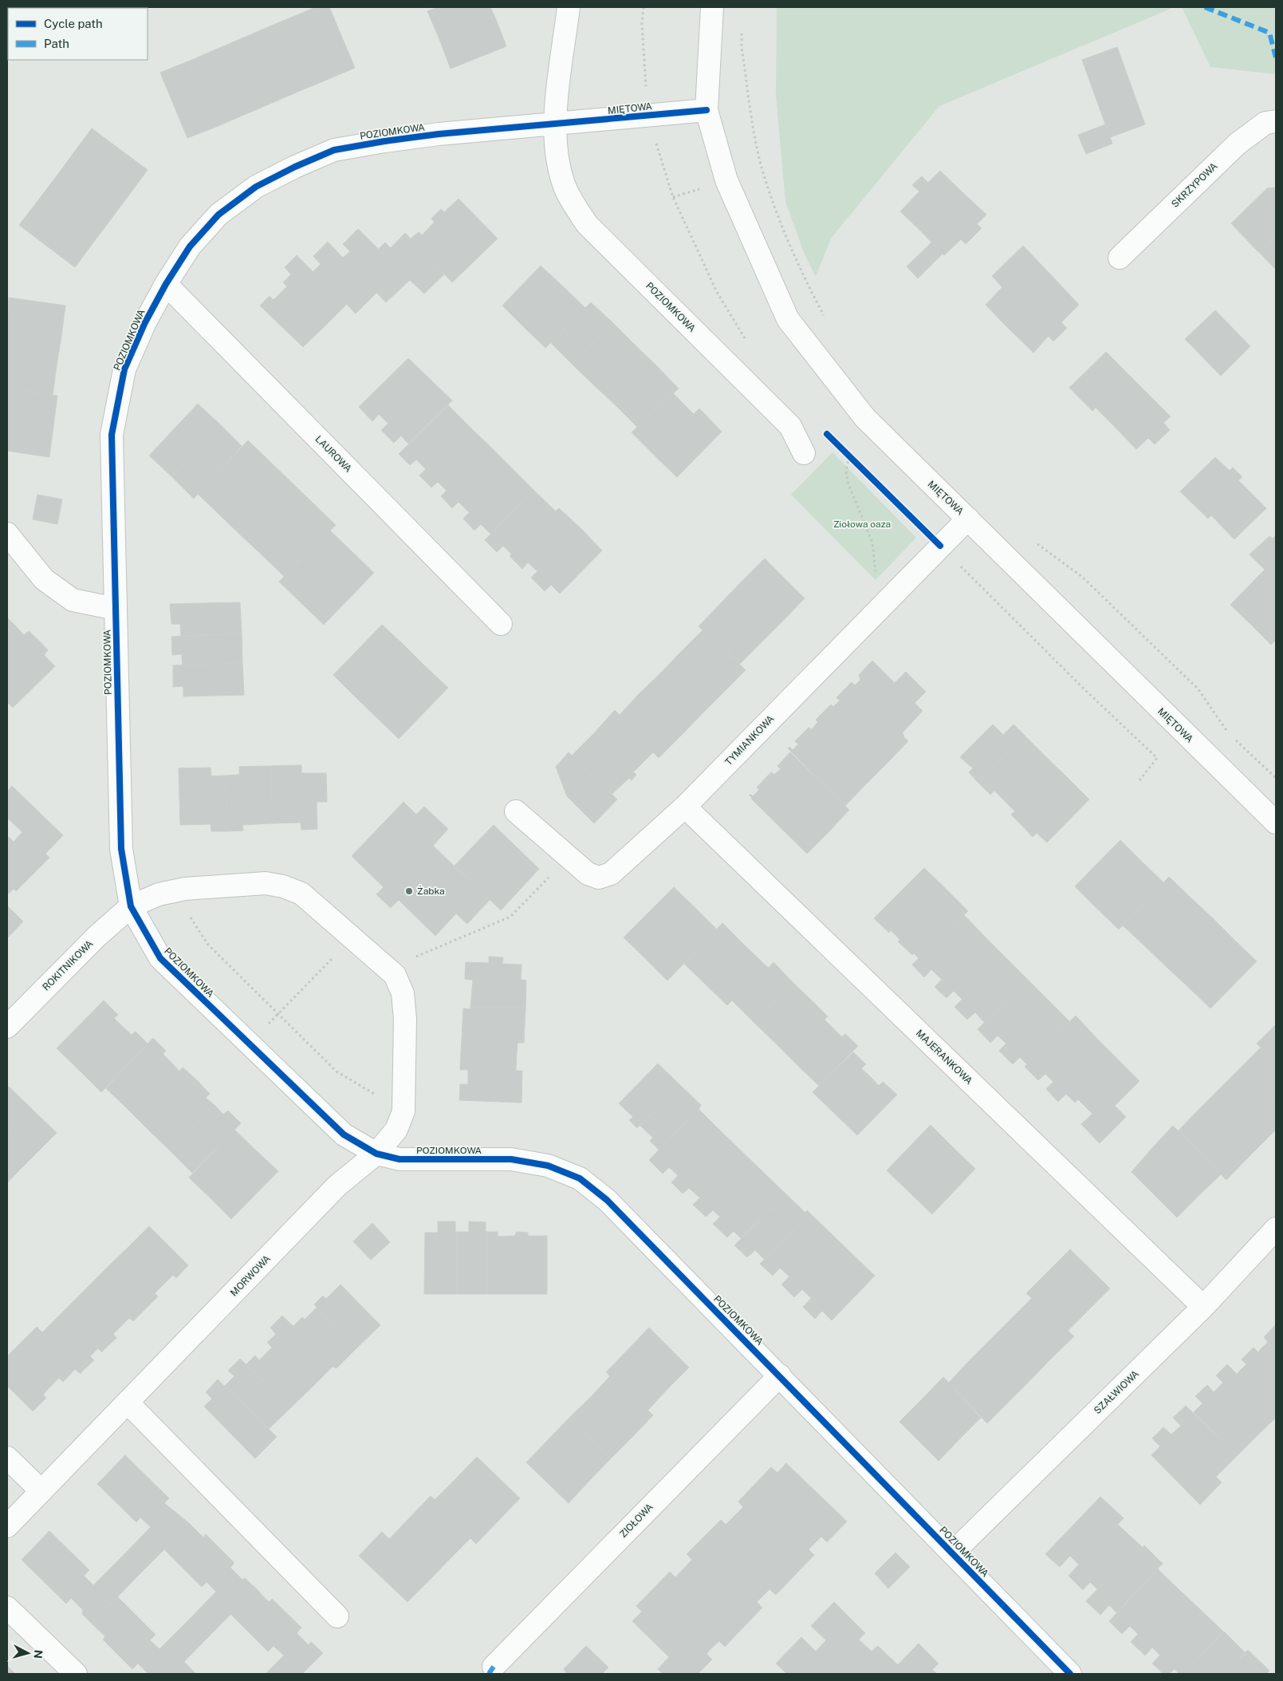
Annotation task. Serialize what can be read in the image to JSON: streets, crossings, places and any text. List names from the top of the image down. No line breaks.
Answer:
{"streets":{"street":["MIĘTOWA","POZIOMKOWA","SKRZYPOWA","LAUROWA","TYMIANKOWA","ROKITNIKOWA","MAJERANKOWA","MORWOWA","SZAŁWIOWA","ZIOŁOWA"]},"crossings":[["MIĘTOWA","POZIOMKOWA"],["MIĘTOWA","TYMIANKOWA"],["POZIOMKOWA","LAUROWA"],["POZIOMKOWA","ROKITNIKOWA"],["POZIOMKOWA","MORWOWA"],["POZIOMKOWA","SZAŁWIOWA"],["POZIOMKOWA","ZIOŁOWA"],["TYMIANKOWA","MAJERANKOWA"],["MAJERANKOWA","SZAŁWIOWA"]],"parks":["Ziołowa oaza"],"places":["Żabka"],"legend":["Cycle path","Path"],"north":"right"}
